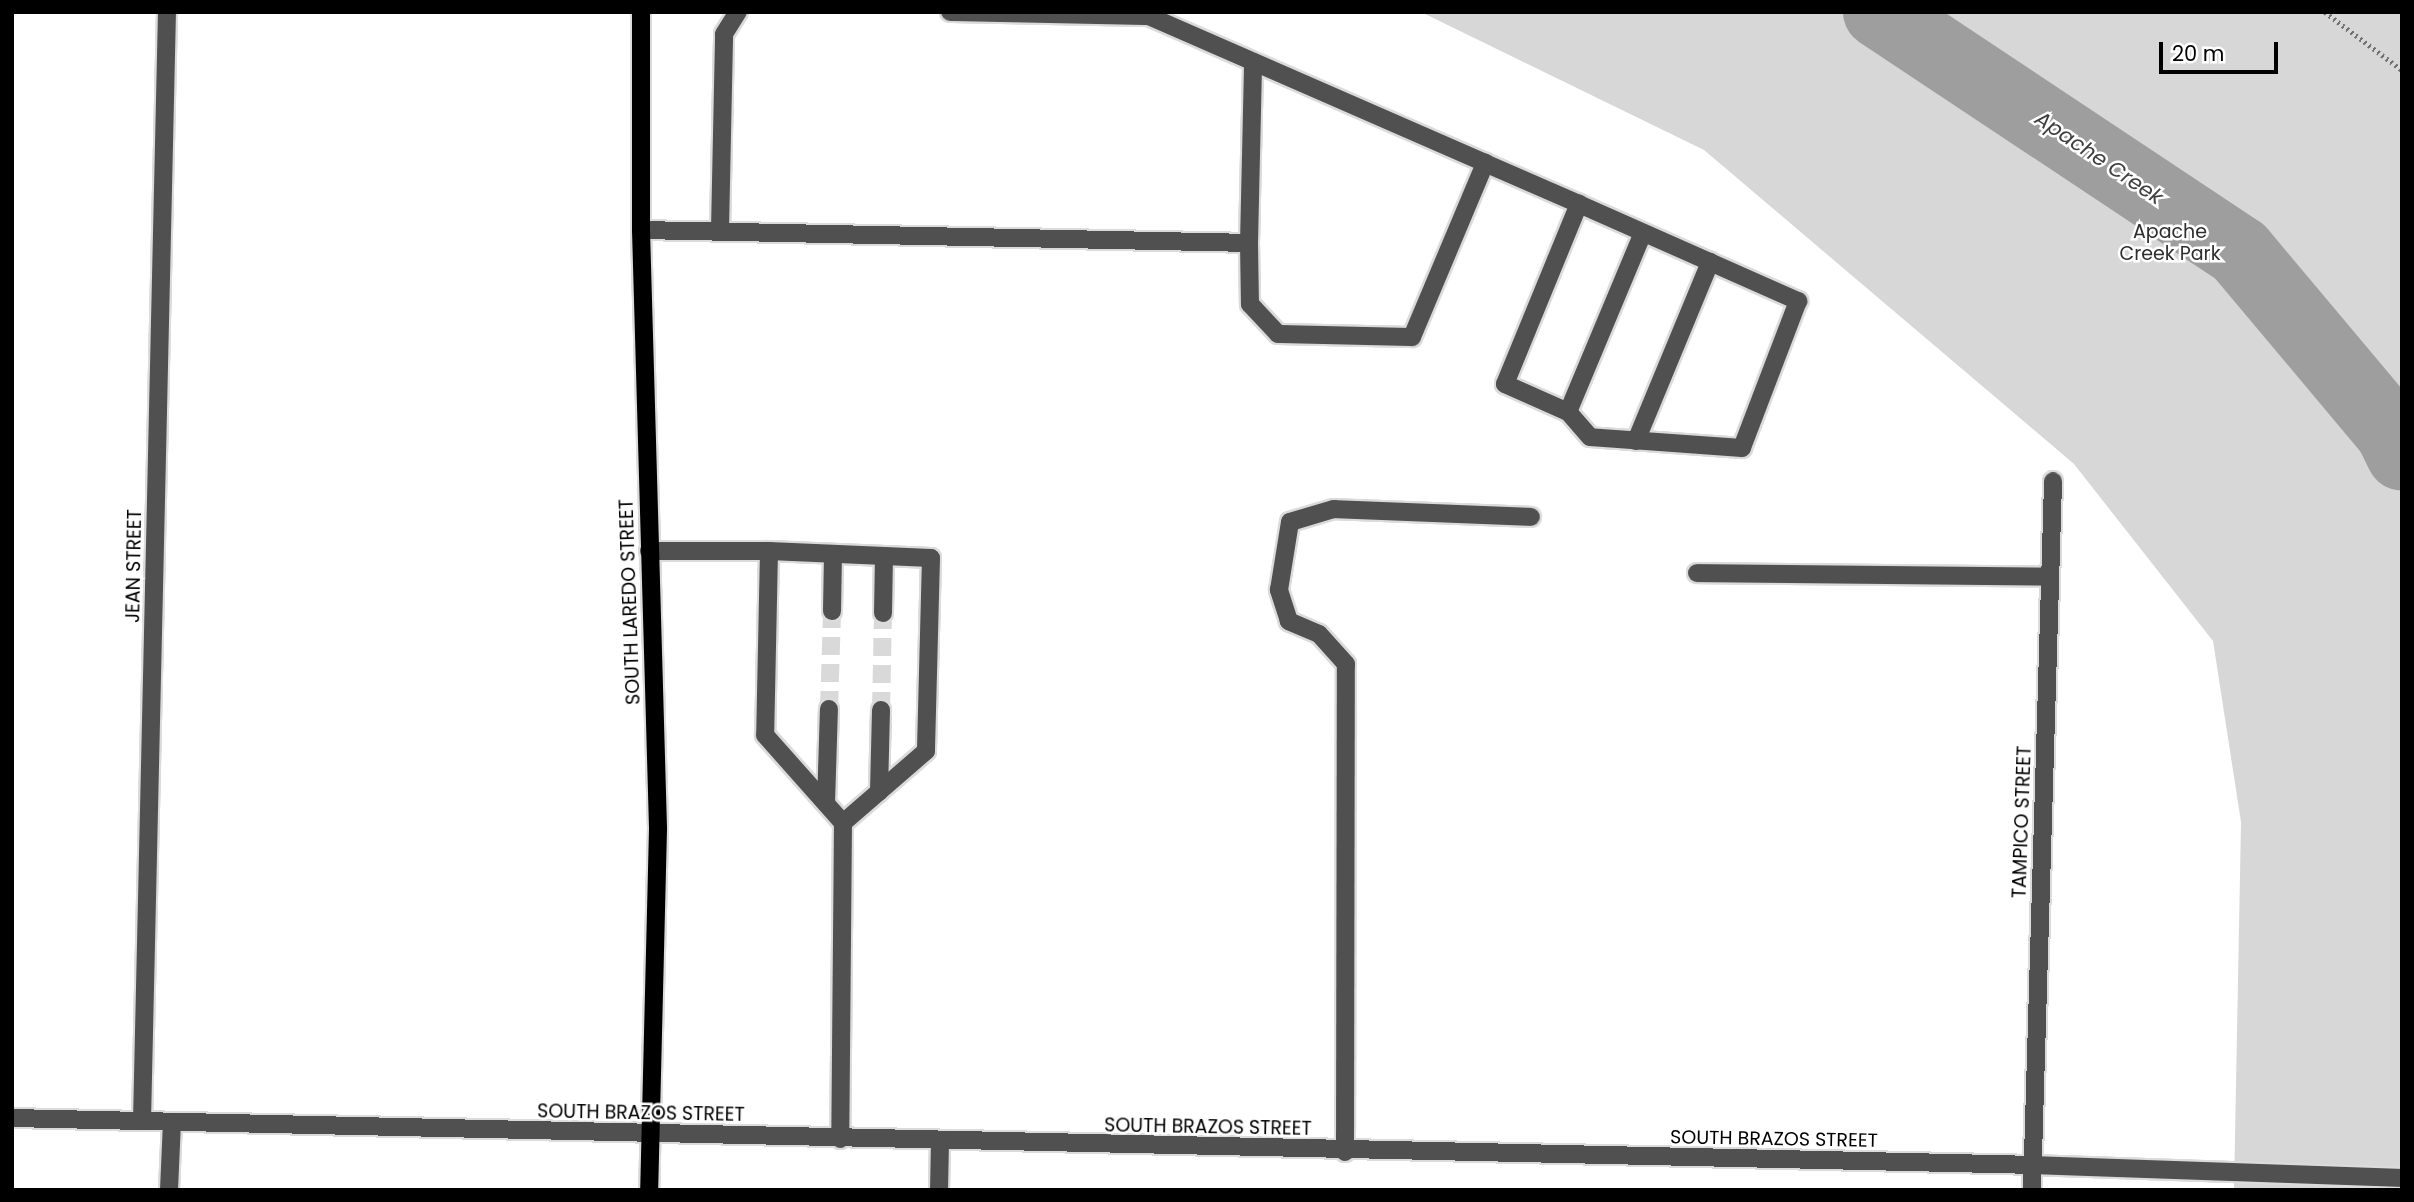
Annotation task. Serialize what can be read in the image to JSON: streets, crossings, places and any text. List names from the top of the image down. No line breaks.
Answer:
{"streets":{"main road":["SOUTH LAREDO STREET"],"street":["JEAN STREET","TAMPICO STREET","SOUTH BRAZOS STREET"]},"crossings":[["JEAN STREET","SOUTH BRAZOS STREET"],["SOUTH LAREDO STREET","SOUTH BRAZOS STREET"],["TAMPICO STREET","SOUTH BRAZOS STREET"]],"water":["Apache Creek"],"parks":["Apache Creek Park"],"scale_bar":"20 m"}
